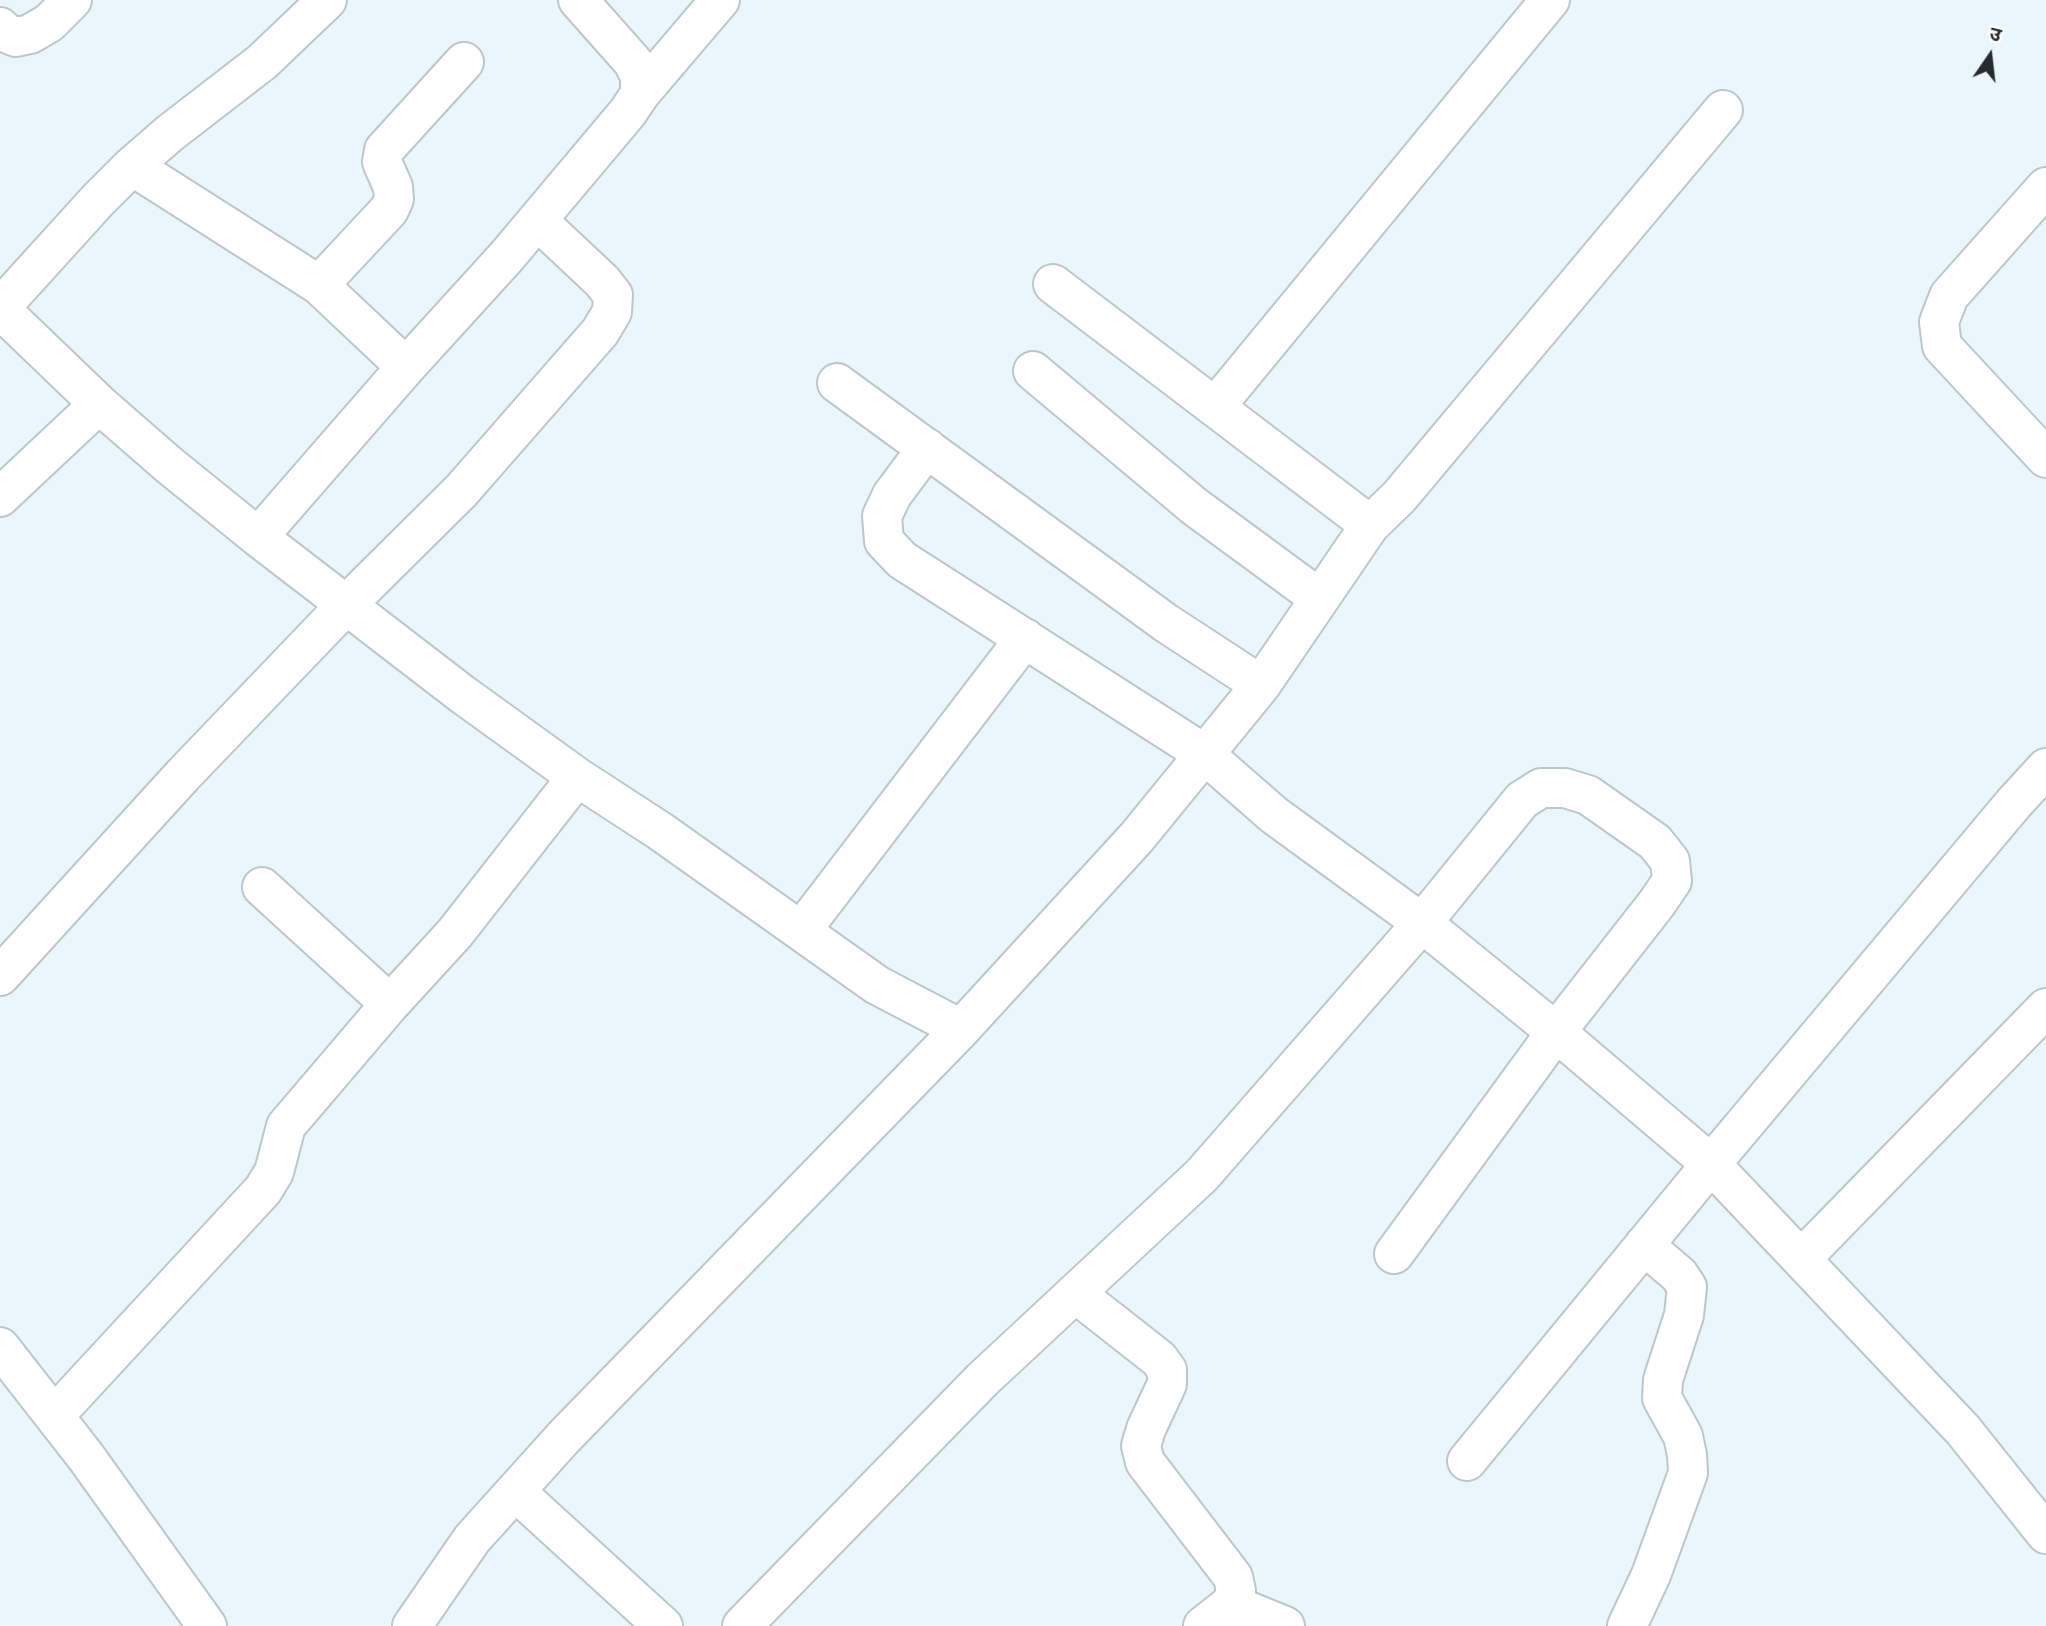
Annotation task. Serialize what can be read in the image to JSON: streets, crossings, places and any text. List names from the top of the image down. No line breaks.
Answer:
{"north":"top"}
